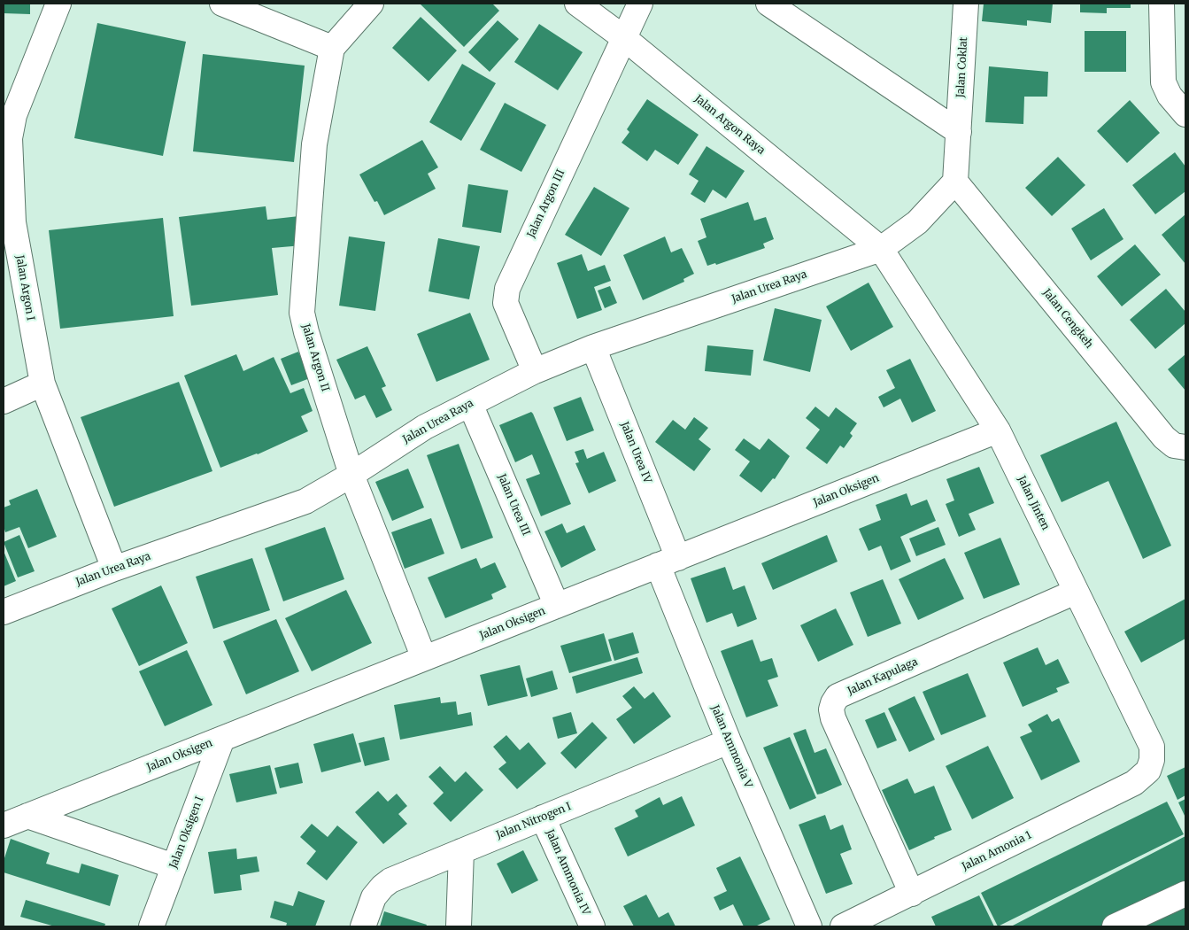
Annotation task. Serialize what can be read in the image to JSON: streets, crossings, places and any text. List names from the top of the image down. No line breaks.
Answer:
{"streets":{"street":["Jalan Coklat","Jalan Argon Raya","Jalan Argon III","Jalan Urea Raya","Jalan Argon I","Jalan Cengkeh","Jalan Argon II","Jalan Urea IV","Jalan Oksigen","Jalan Jinten","Jalan Urea III","Jalan Kapulaga","Jalan Ammonia V","Jalan Nitrogen I","Jalan Oksigen I","Jalan Amonia 1","Jalan Ammonia IV"]},"crossings":[["Jalan Coklat","Jalan Urea Raya"],["Jalan Coklat","Jalan Cengkeh"],["Jalan Argon Raya","Jalan Argon III"],["Jalan Argon Raya","Jalan Urea Raya"],["Jalan Argon Raya","Jalan Jinten"],["Jalan Argon III","Jalan Urea Raya"],["Jalan Urea Raya","Jalan Argon I"],["Jalan Urea Raya","Jalan Cengkeh"],["Jalan Urea Raya","Jalan Argon II"],["Jalan Urea Raya","Jalan Urea IV"],["Jalan Urea Raya","Jalan Jinten"],["Jalan Urea Raya","Jalan Urea III"],["Jalan Argon II","Jalan Oksigen"],["Jalan Urea IV","Jalan Oksigen"],["Jalan Urea IV","Jalan Ammonia V"],["Jalan Oksigen","Jalan Jinten"],["Jalan Oksigen","Jalan Urea III"],["Jalan Oksigen","Jalan Ammonia V"],["Jalan Oksigen","Jalan Oksigen I"],["Jalan Jinten","Jalan Kapulaga"],["Jalan Jinten","Jalan Amonia 1"],["Jalan Kapulaga","Jalan Amonia 1"],["Jalan Ammonia V","Jalan Nitrogen I"],["Jalan Nitrogen I","Jalan Ammonia IV"]]}
